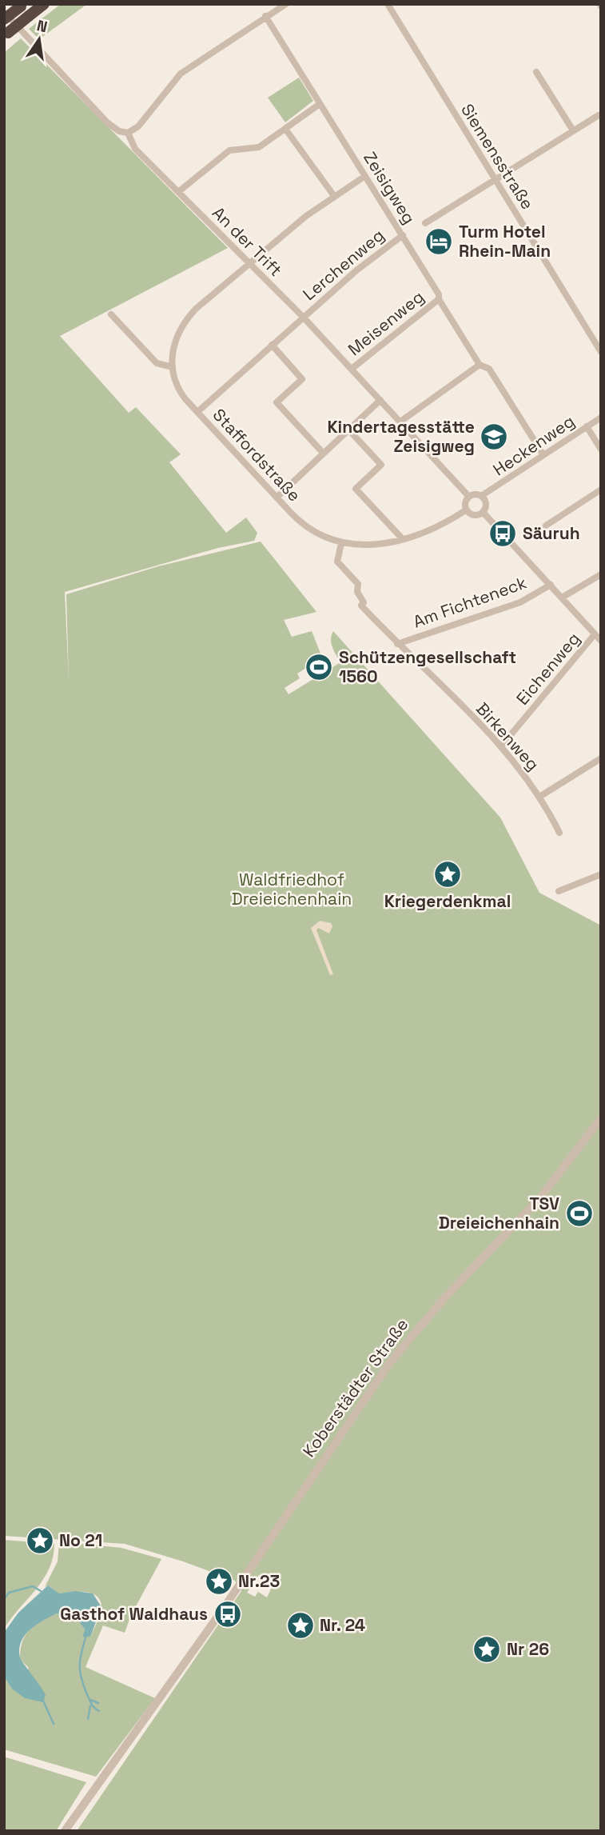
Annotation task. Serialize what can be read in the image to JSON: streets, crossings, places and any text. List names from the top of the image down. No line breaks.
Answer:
{"streets":{"street":["Siemensstraße","Zeisigweg","An der Trift","Lerchenweg","Meisenweg","Heckenweg","Staffordstraße","Am Fichteneck","Eichenweg","Birkenweg","Koberstädter Straße"]},"crossings":[["Zeisigweg","Lerchenweg"],["Zeisigweg","Meisenweg"],["Zeisigweg","Heckenweg"],["Zeisigweg","Staffordstraße"],["An der Trift","Lerchenweg"],["An der Trift","Meisenweg"],["An der Trift","Heckenweg"],["An der Trift","Staffordstraße"],["Lerchenweg","Staffordstraße"],["Heckenweg","Staffordstraße"],["Staffordstraße","Birkenweg"],["Am Fichteneck","Birkenweg"],["Eichenweg","Birkenweg"]],"parks":["Waldfriedhof Dreieichenhain"],"places":{"hotel":["Turm Hotel Rhein-Main"],"school or university":["Kindertagesstätte Zeisigweg"],"bus stop":["Säuruh","Gasthof Waldhaus"],"sports":["Schützengesellschaft 1560","TSV Dreieichenhain"],"place":["Kriegerdenkmal","No 21","Nr.23","Nr. 24","Nr 26"]},"north":"top"}
